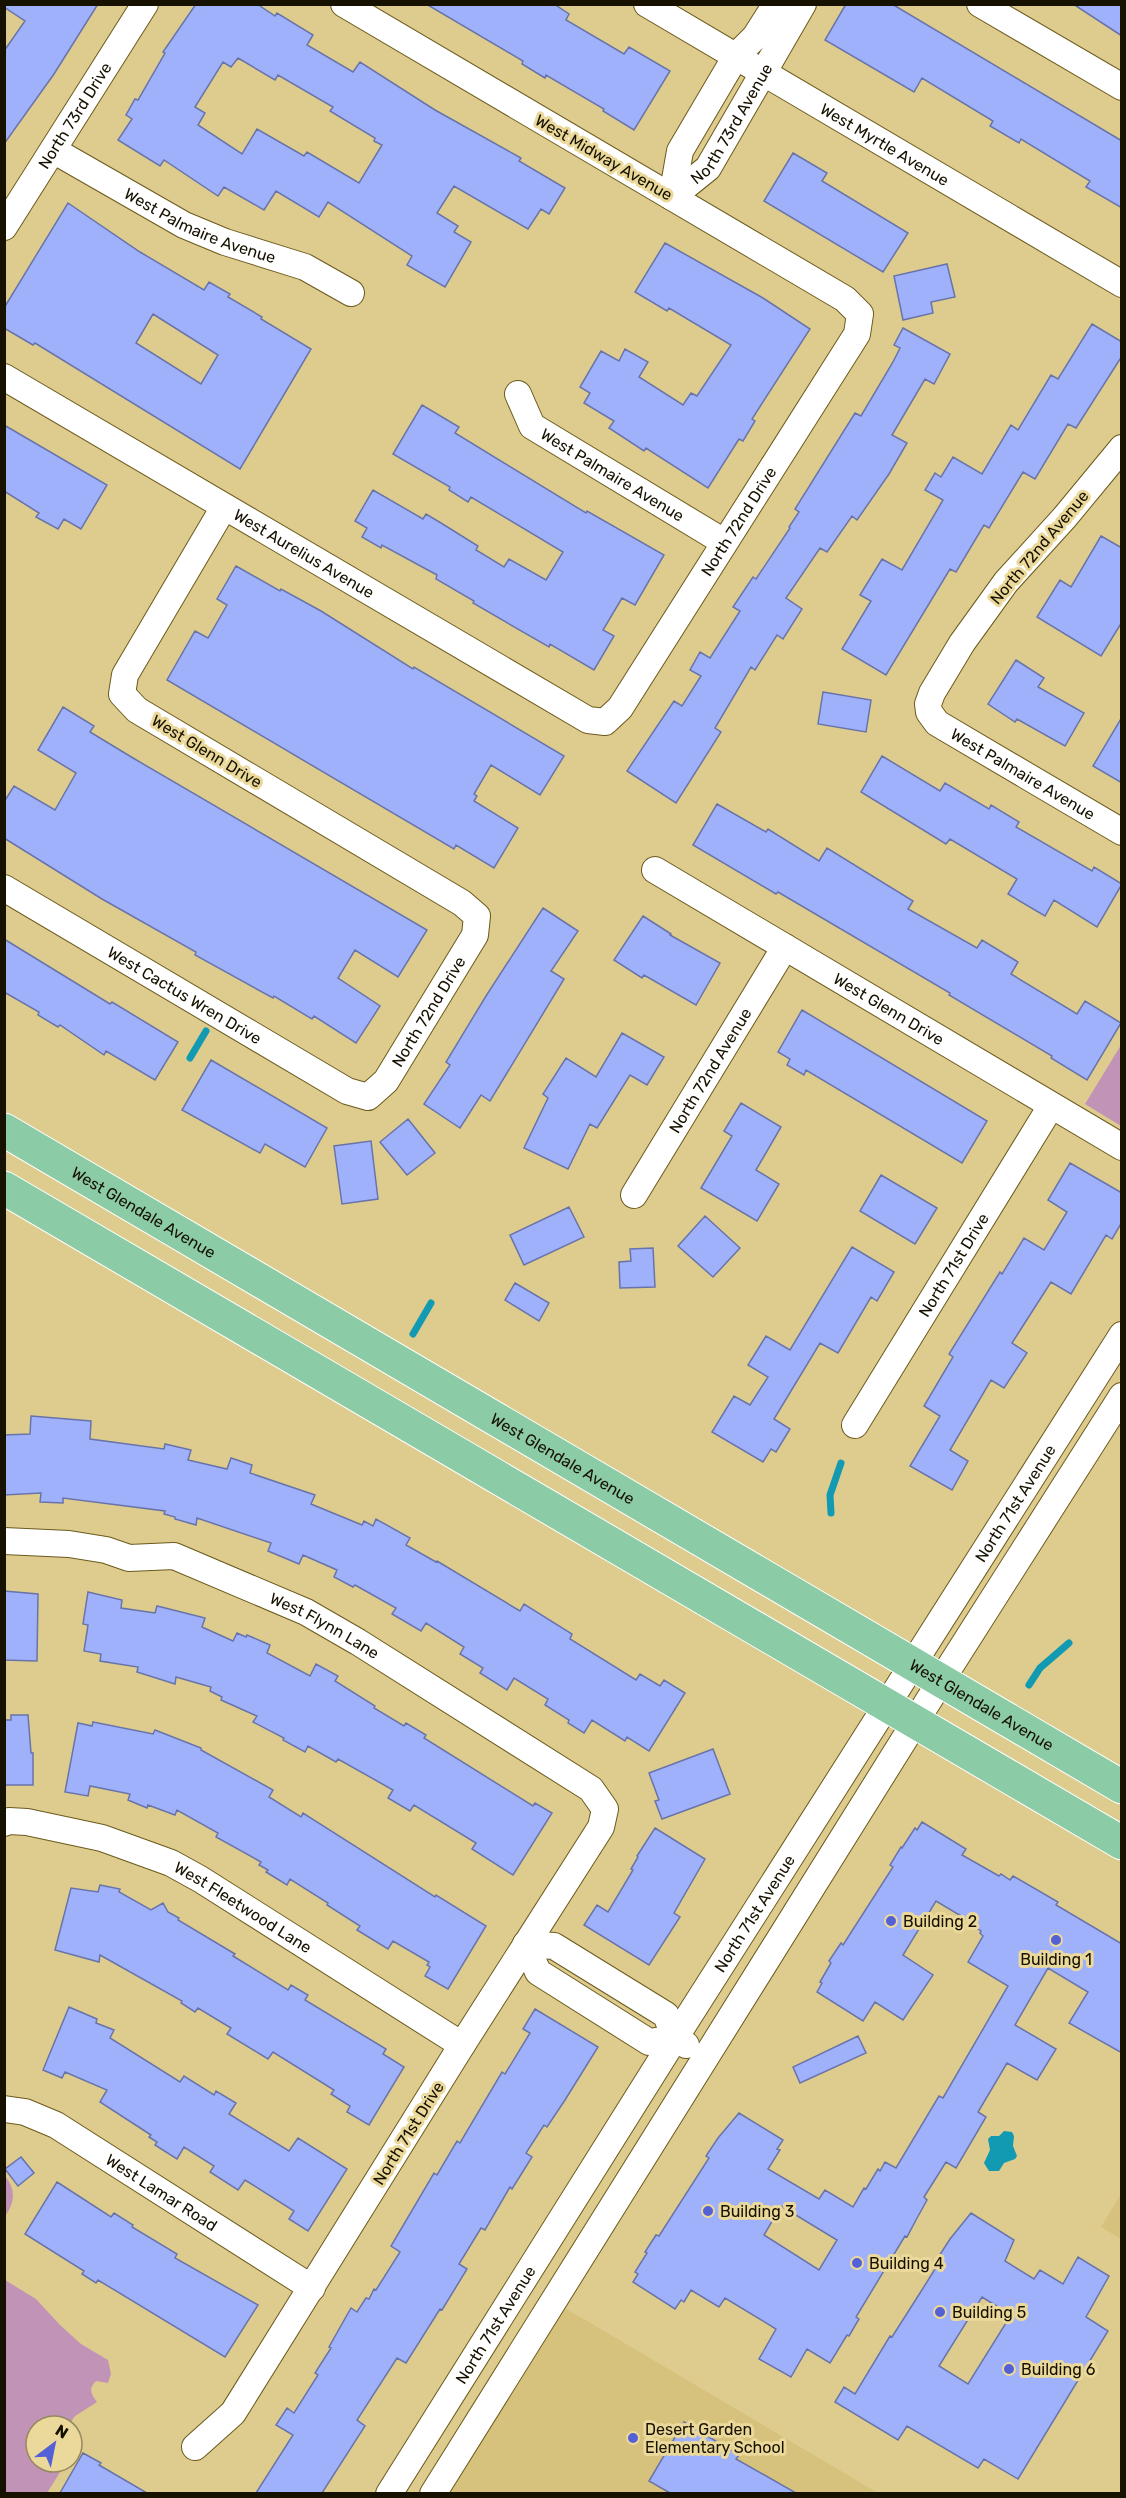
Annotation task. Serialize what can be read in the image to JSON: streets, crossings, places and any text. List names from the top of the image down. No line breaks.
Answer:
{"streets":{"main road":["West Glendale Avenue"],"street":["North 73rd Drive","North 73rd Avenue","West Myrtle Avenue","West Midway Avenue","West Palmaire Avenue","North 72nd Drive","North 72nd Avenue","West Aurelius Avenue","West Glenn Drive","West Cactus Wren Drive","North 71st Drive","North 71st Avenue","West Flynn Lane","West Fleetwood Lane","West Lamar Road"]},"crossings":[["North 73rd Drive","West Palmaire Avenue"],["North 73rd Avenue","West Myrtle Avenue"],["North 73rd Avenue","West Midway Avenue"],["West Midway Avenue","North 72nd Drive"],["West Palmaire Avenue","North 72nd Drive"],["West Palmaire Avenue","North 72nd Avenue"],["North 72nd Drive","West Aurelius Avenue"],["North 72nd Drive","West Glenn Drive"],["North 72nd Drive","West Cactus Wren Drive"],["North 72nd Avenue","West Glenn Drive"],["West Aurelius Avenue","West Glenn Drive"],["West Glenn Drive","North 71st Drive"],["West Glendale Avenue","North 71st Avenue"],["North 71st Drive","West Flynn Lane"],["North 71st Drive","West Fleetwood Lane"],["North 71st Drive","West Lamar Road"]],"places":["Building 2","Building 1","Building 3","Building 4","Building 5","Building 6","Desert Garden Elementary School"],"north":"top right"}
